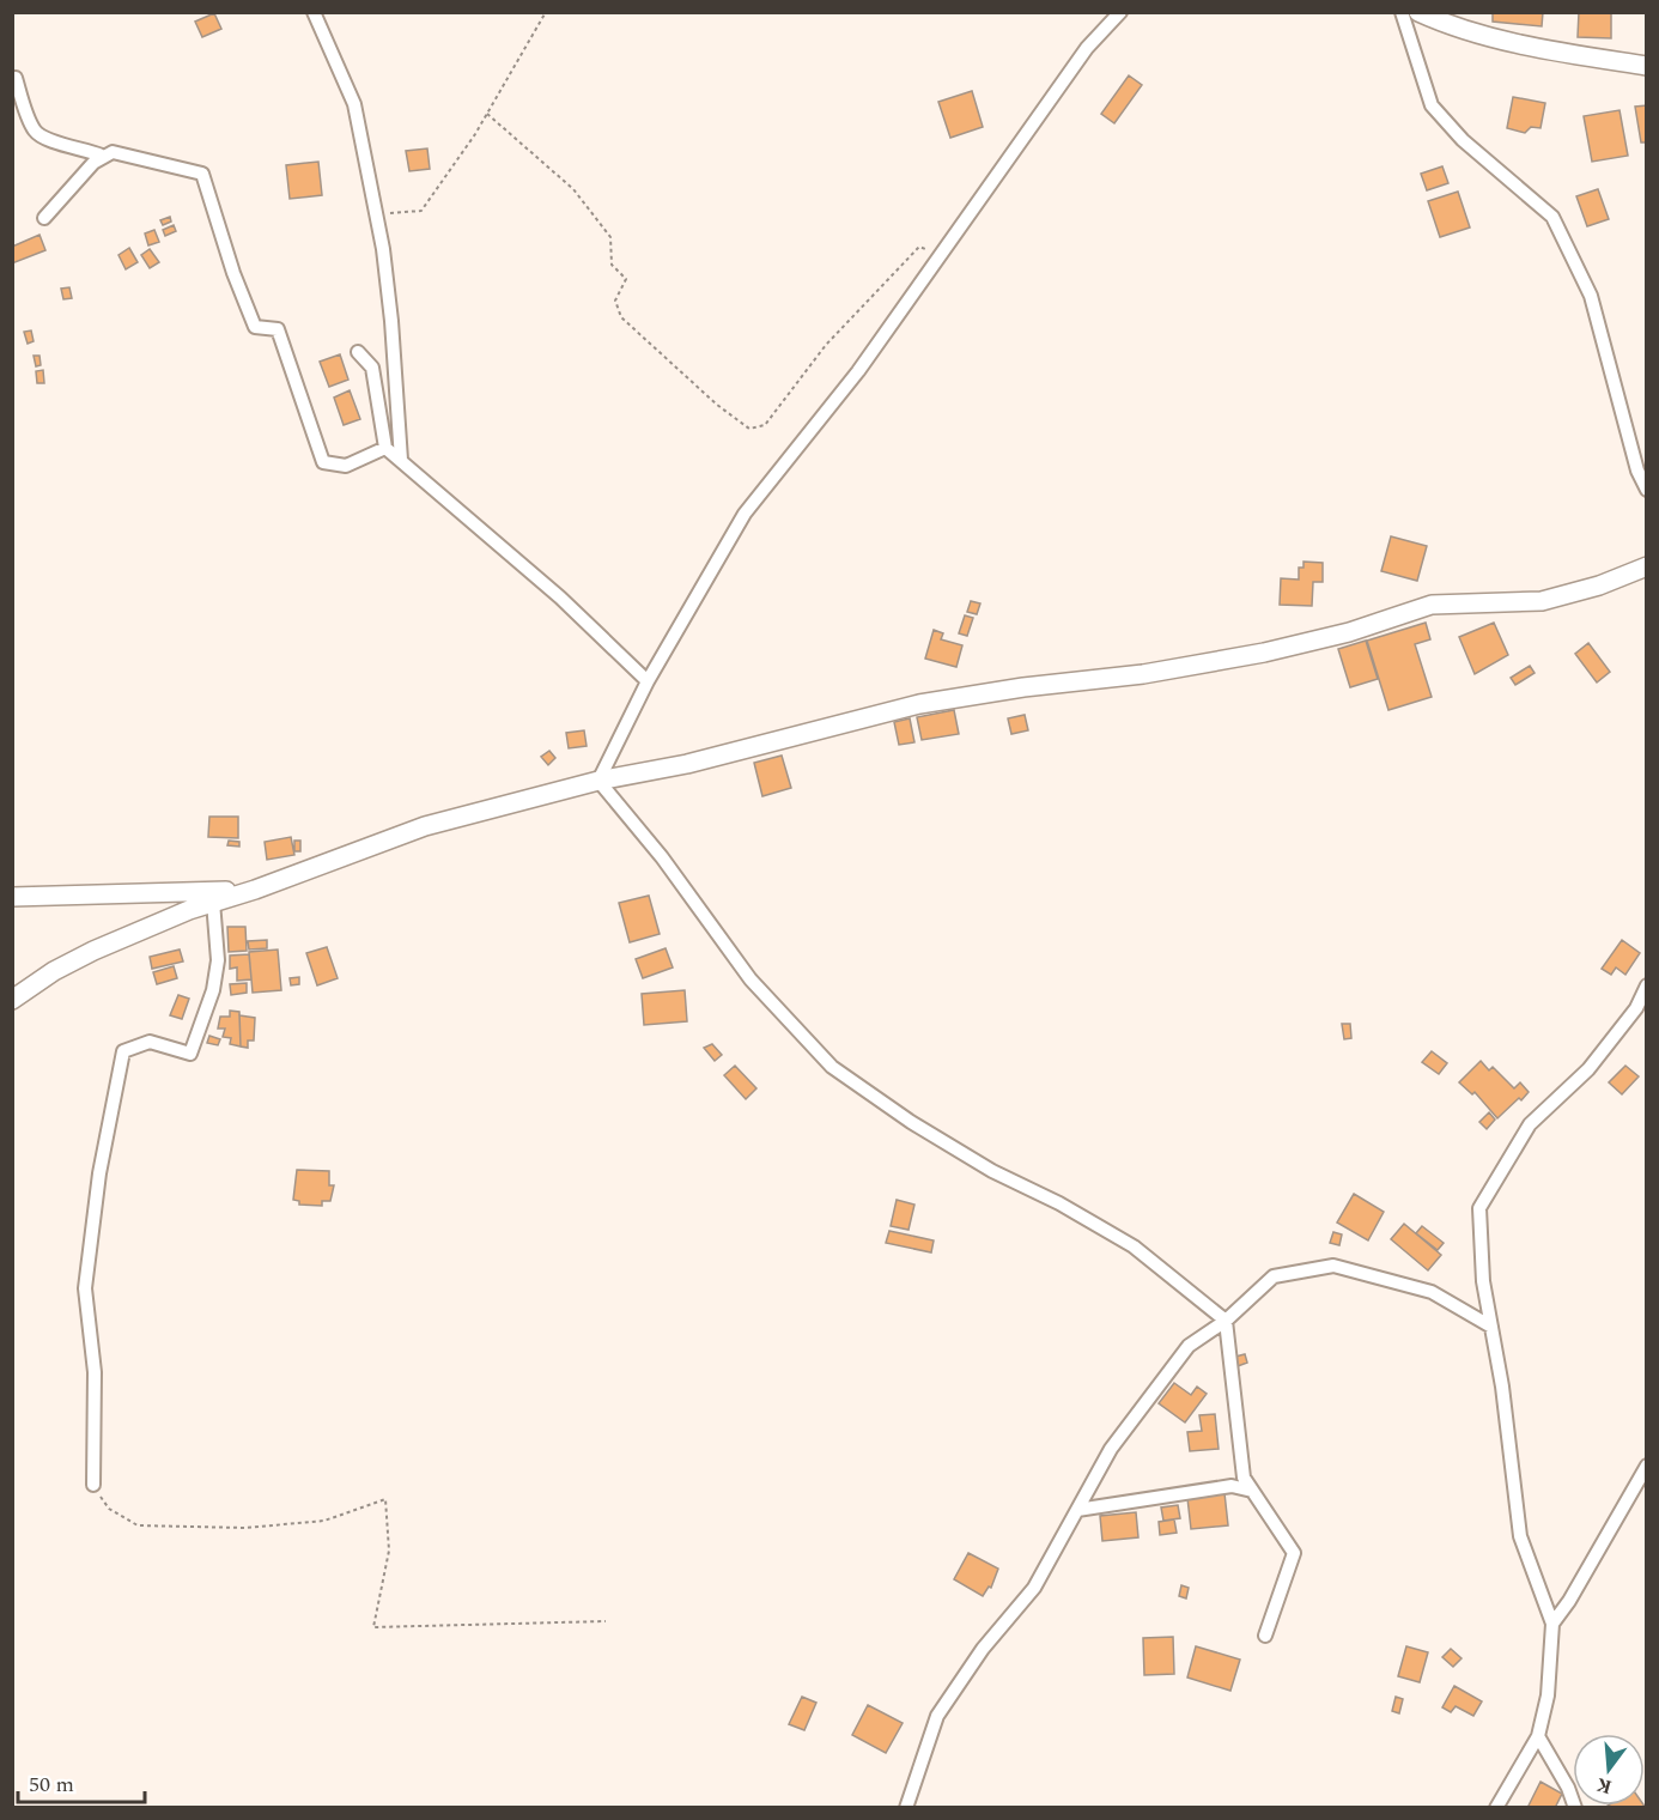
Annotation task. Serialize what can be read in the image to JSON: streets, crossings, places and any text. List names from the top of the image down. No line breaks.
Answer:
{"scale_bar":"50 m","north":"bottom"}
